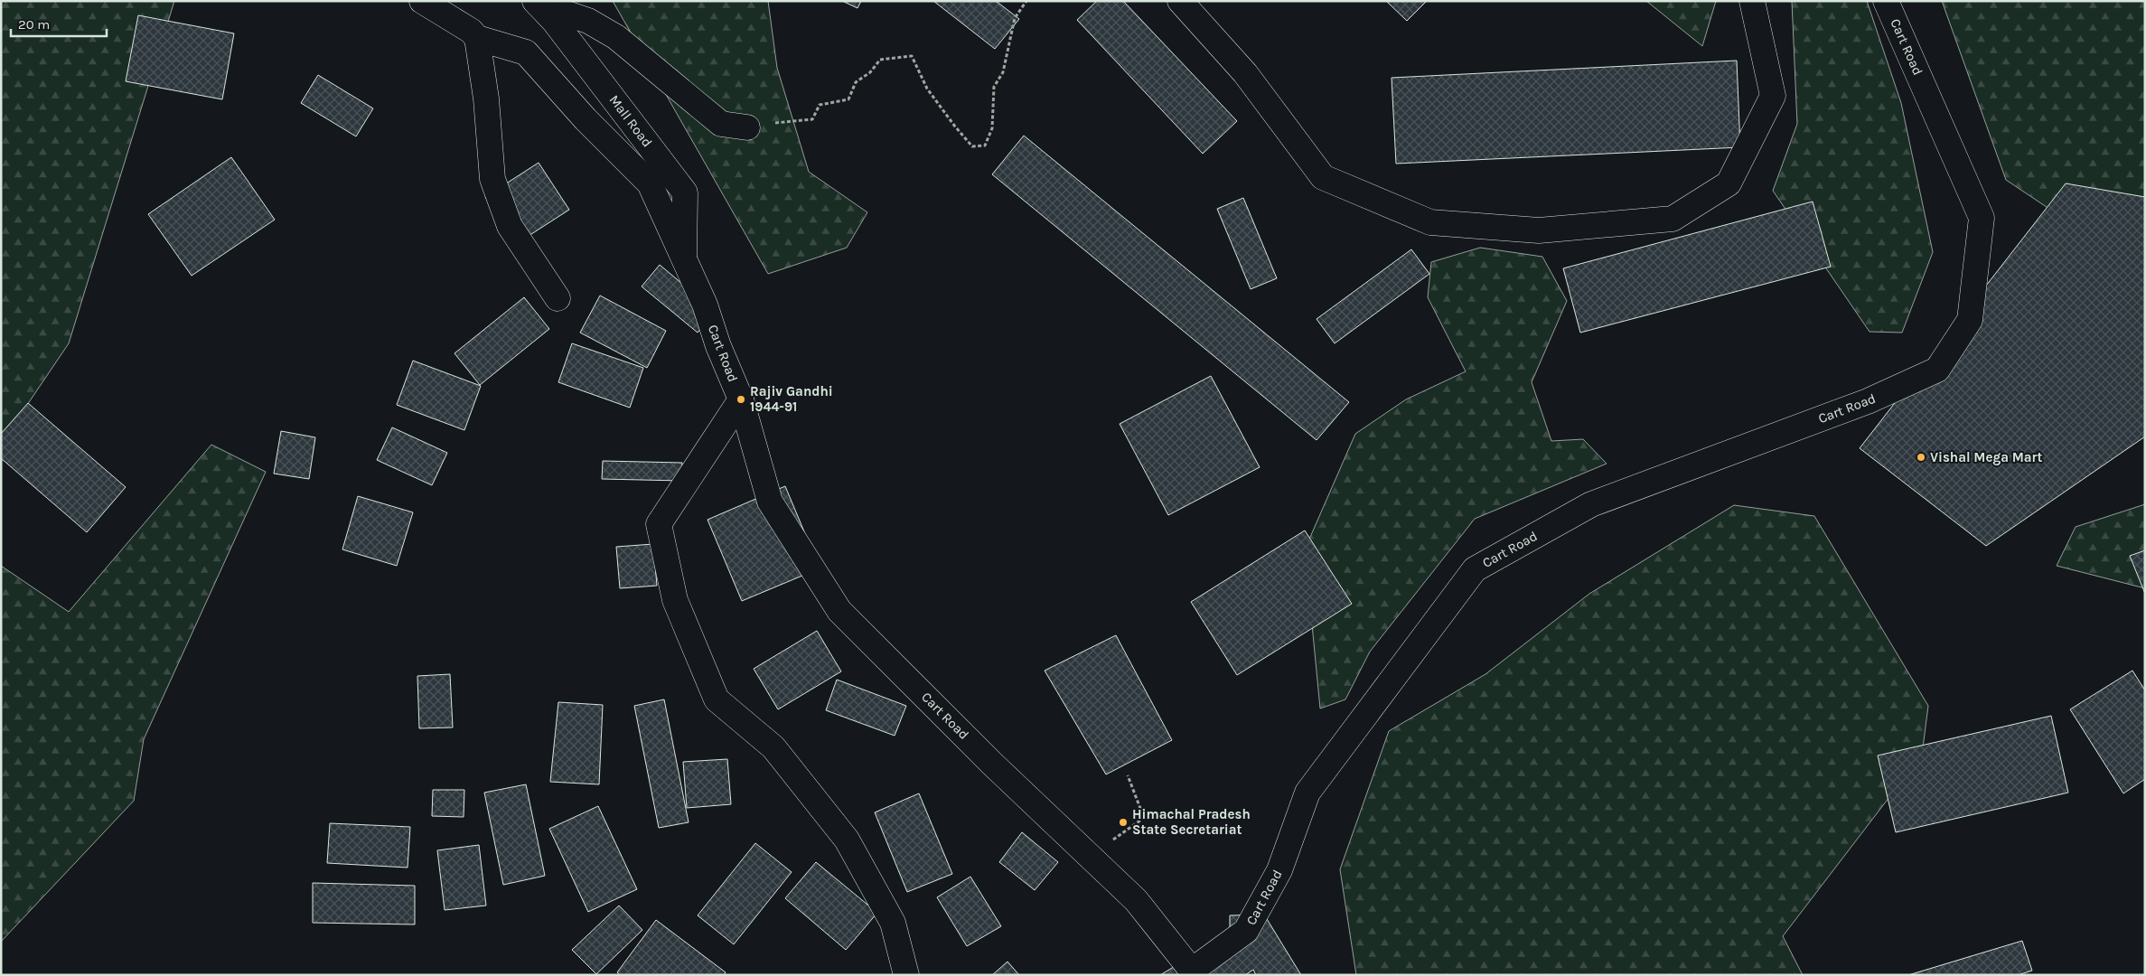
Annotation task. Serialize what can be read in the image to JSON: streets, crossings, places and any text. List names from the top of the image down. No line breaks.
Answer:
{"streets":{"main road":["Cart Road","Mall Road"]},"crossings":[["Cart Road","Mall Road"]],"places":["Rajiv Gandhi 1944-91","Vishal Mega Mart","Himachal Pradesh State Secretariat"],"scale_bar":"20 m"}
